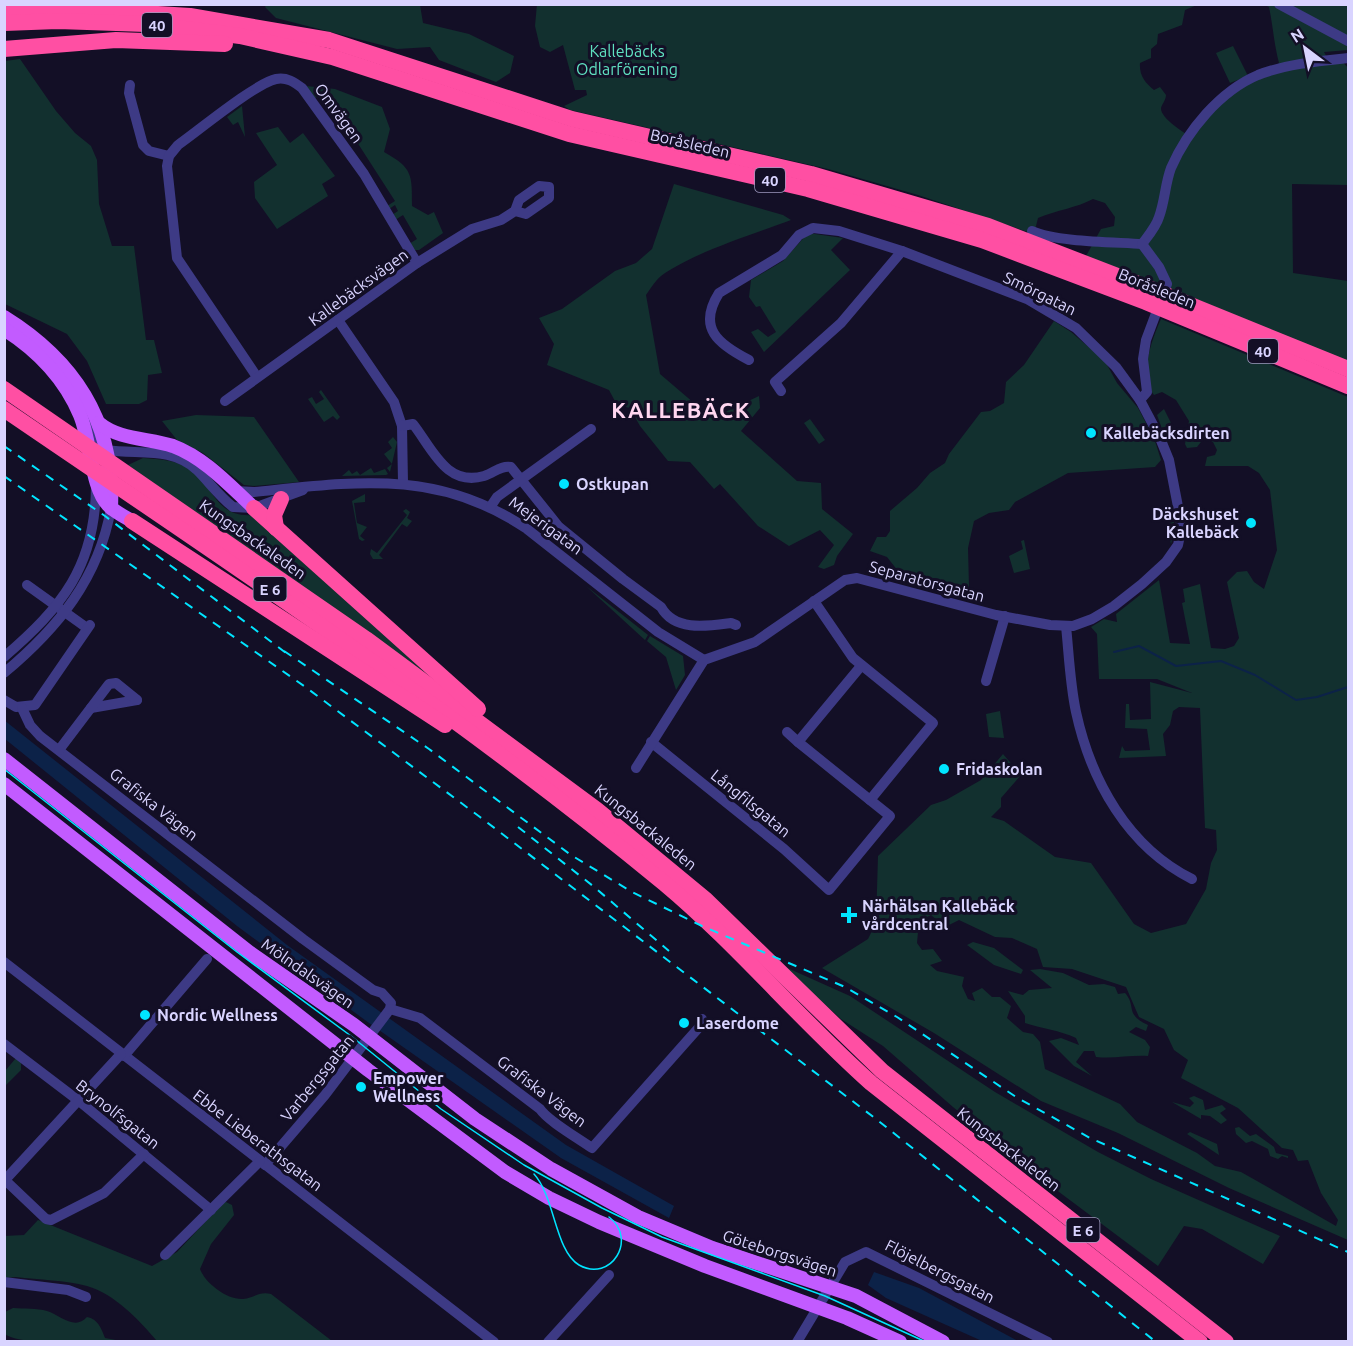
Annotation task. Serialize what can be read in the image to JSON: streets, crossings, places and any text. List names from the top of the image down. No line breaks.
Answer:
{"streets":{"highway":["40","Boråsleden","Kungsbackaleden","E 6"],"main road":["Mölndalsvägen","Göteborgsvägen"],"street":["Omvägen","Kallebäcksvägen","Smörgatan","Mejerigatan","Separatorsgatan","Långfilsgatan","Grafiska Vägen","Varbergsgatan","Brynolfsgatan","Ebbe Lieberathsgatan","Flöjelbergsgatan"]},"crossings":[["Omvägen","Kallebäcksvägen"],["Smörgatan","Separatorsgatan"],["Mejerigatan","Separatorsgatan"],["Grafiska Vägen","Varbergsgatan"],["Mölndalsvägen","Varbergsgatan"],["Mölndalsvägen","Göteborgsvägen"],["Varbergsgatan","Brynolfsgatan"],["Varbergsgatan","Ebbe Lieberathsgatan"],["Göteborgsvägen","Flöjelbergsgatan"]],"districts":["KALLEBÄCK"],"parks":["Kallebäcks Odlarförening"],"places":{"other":["Kallebäcksdirten","Ostkupan","Däckshuset Kallebäck","Fridaskolan","Nordic Wellness","Laserdome","Empower Wellness"],"health":["Närhälsan Kallebäck vårdcentral"]},"north":"top left"}
